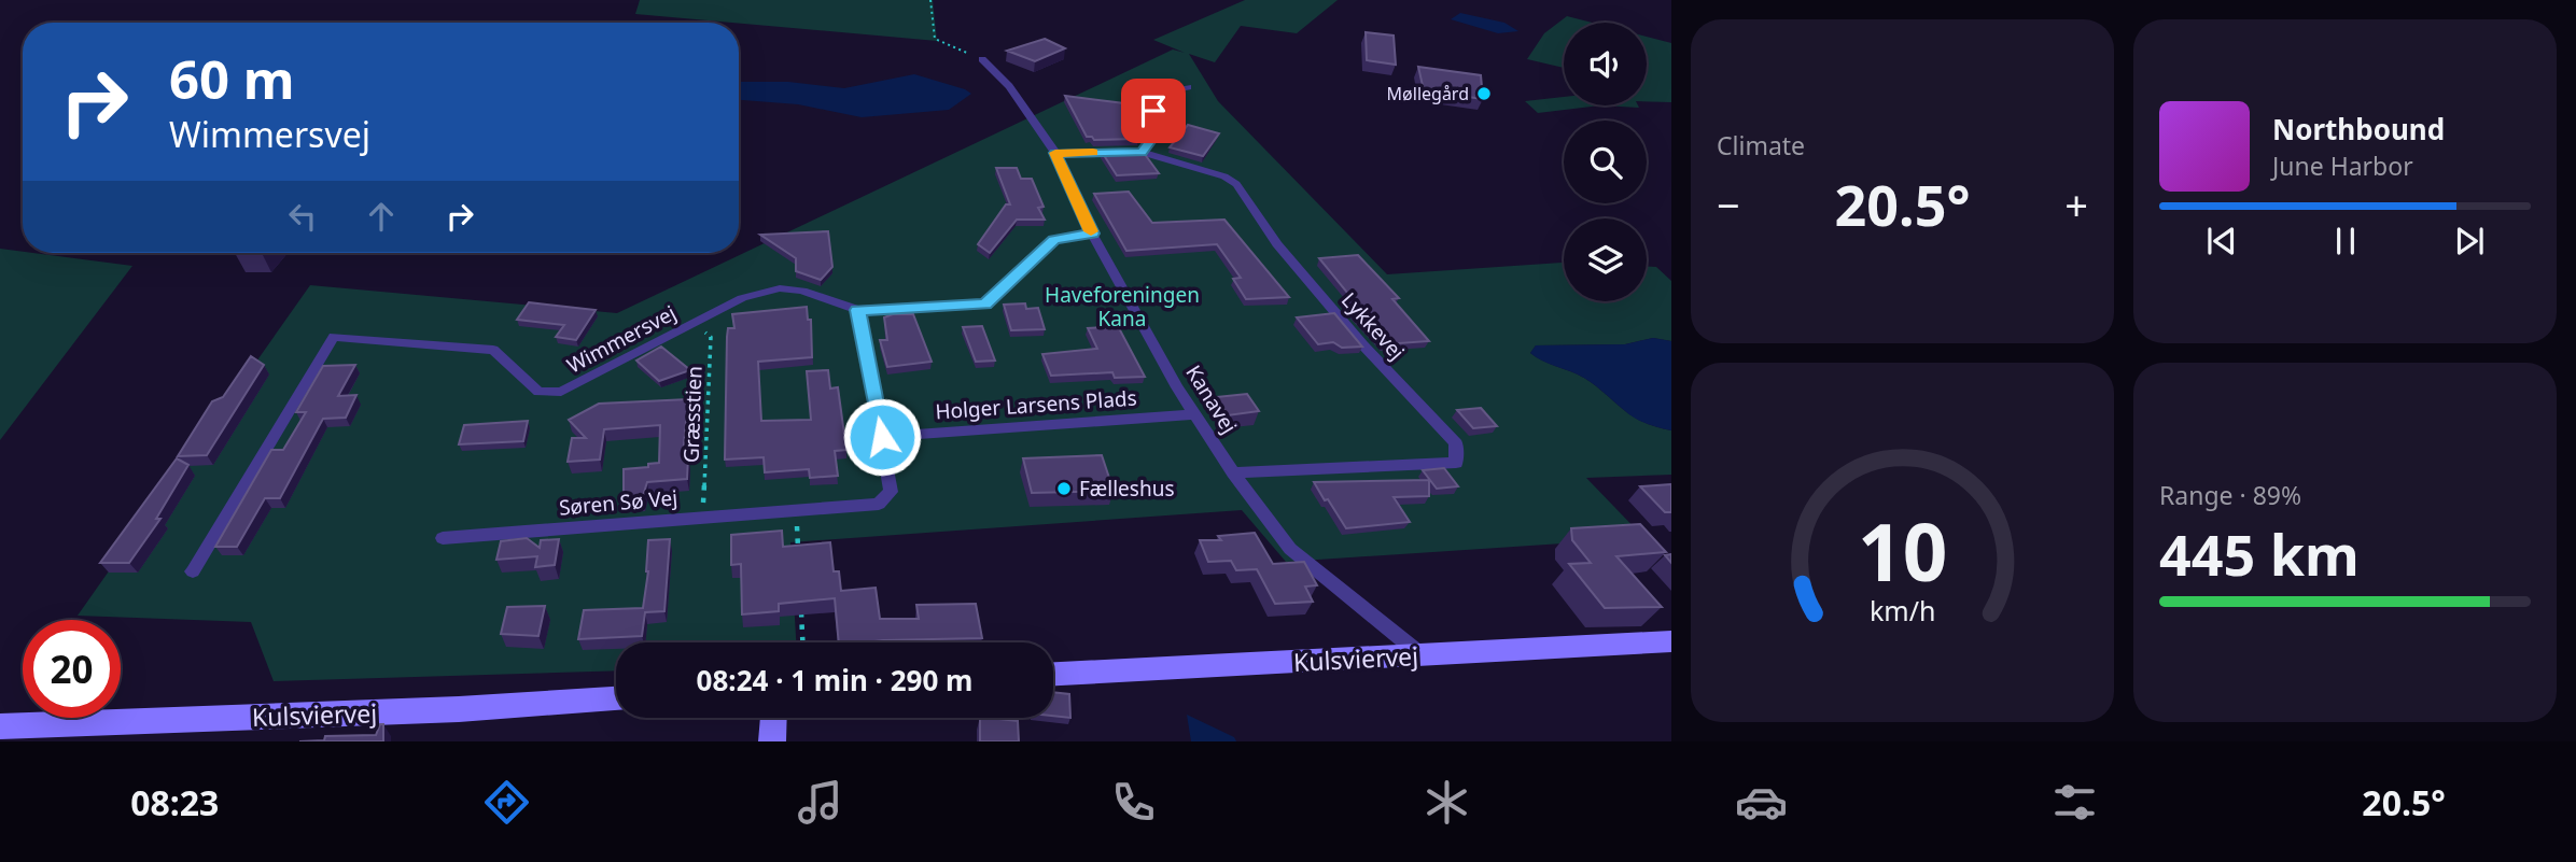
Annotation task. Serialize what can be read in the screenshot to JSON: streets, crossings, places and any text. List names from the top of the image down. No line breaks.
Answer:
{"streets":{"street":["Kulsviervej"],"lane":["Lykkevej","Wimmersvej","Kanavej","Holger Larsens Plads","Søren Sø Vej"],"path":["Græsstien"]},"crossings":[["Lykkevej","Kanavej"],["Wimmersvej","Kanavej"],["Wimmersvej","Græsstien"],["Wimmersvej","Søren Sø Vej"],["Kanavej","Holger Larsens Plads"],["Kanavej","Kulsviervej"],["Holger Larsens Plads","Søren Sø Vej"],["Græsstien","Søren Sø Vej"]],"parks":["Haveforeningen Kana"],"places":["Møllegård","Fælleshus"],"page":{"tile":["Climate",["Range · 89%","445 km"]],"turn":["60 m","Wimmersvej"],"song":["Northbound","June Harbor"],"heat":["−","20.5°","+"],"limit":"20","trip":"08:24 · 1 min · 290 m","tabs":["08:23","20.5°"],"gauge":["10","km/h"]}}
